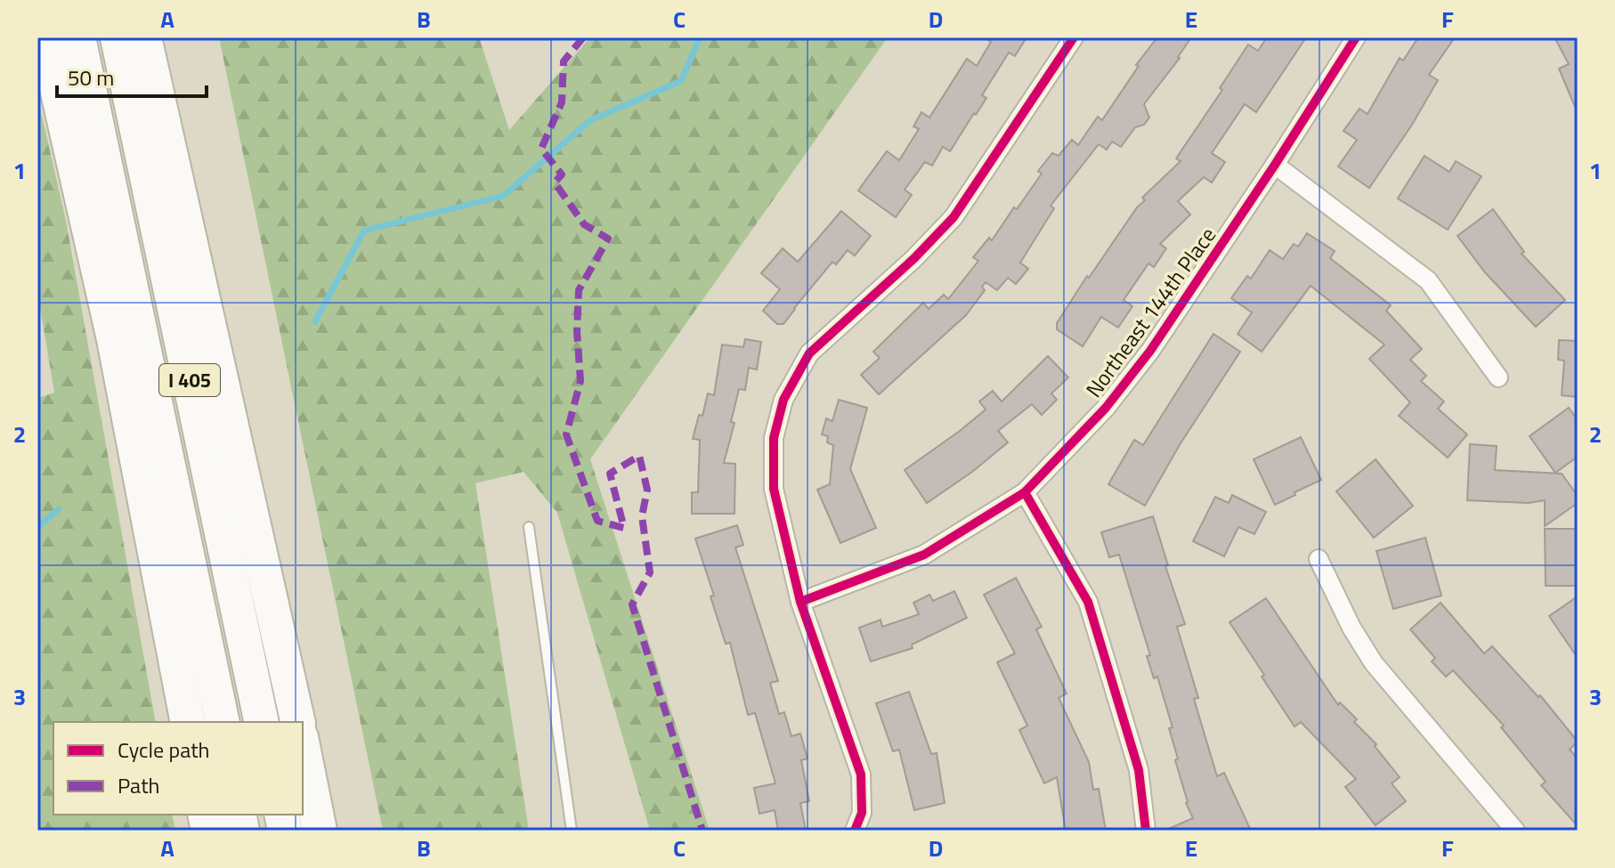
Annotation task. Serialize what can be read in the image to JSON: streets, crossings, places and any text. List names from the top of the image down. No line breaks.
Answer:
{"streets":{"highway":["I 405"],"street":["Northeast 144th Place"]},"legend":["Cycle path","Path"],"scale_bar":"50 m","grid":{"columns":["A","B","C","D","E","F"],"rows":["1","2","3"]}}
